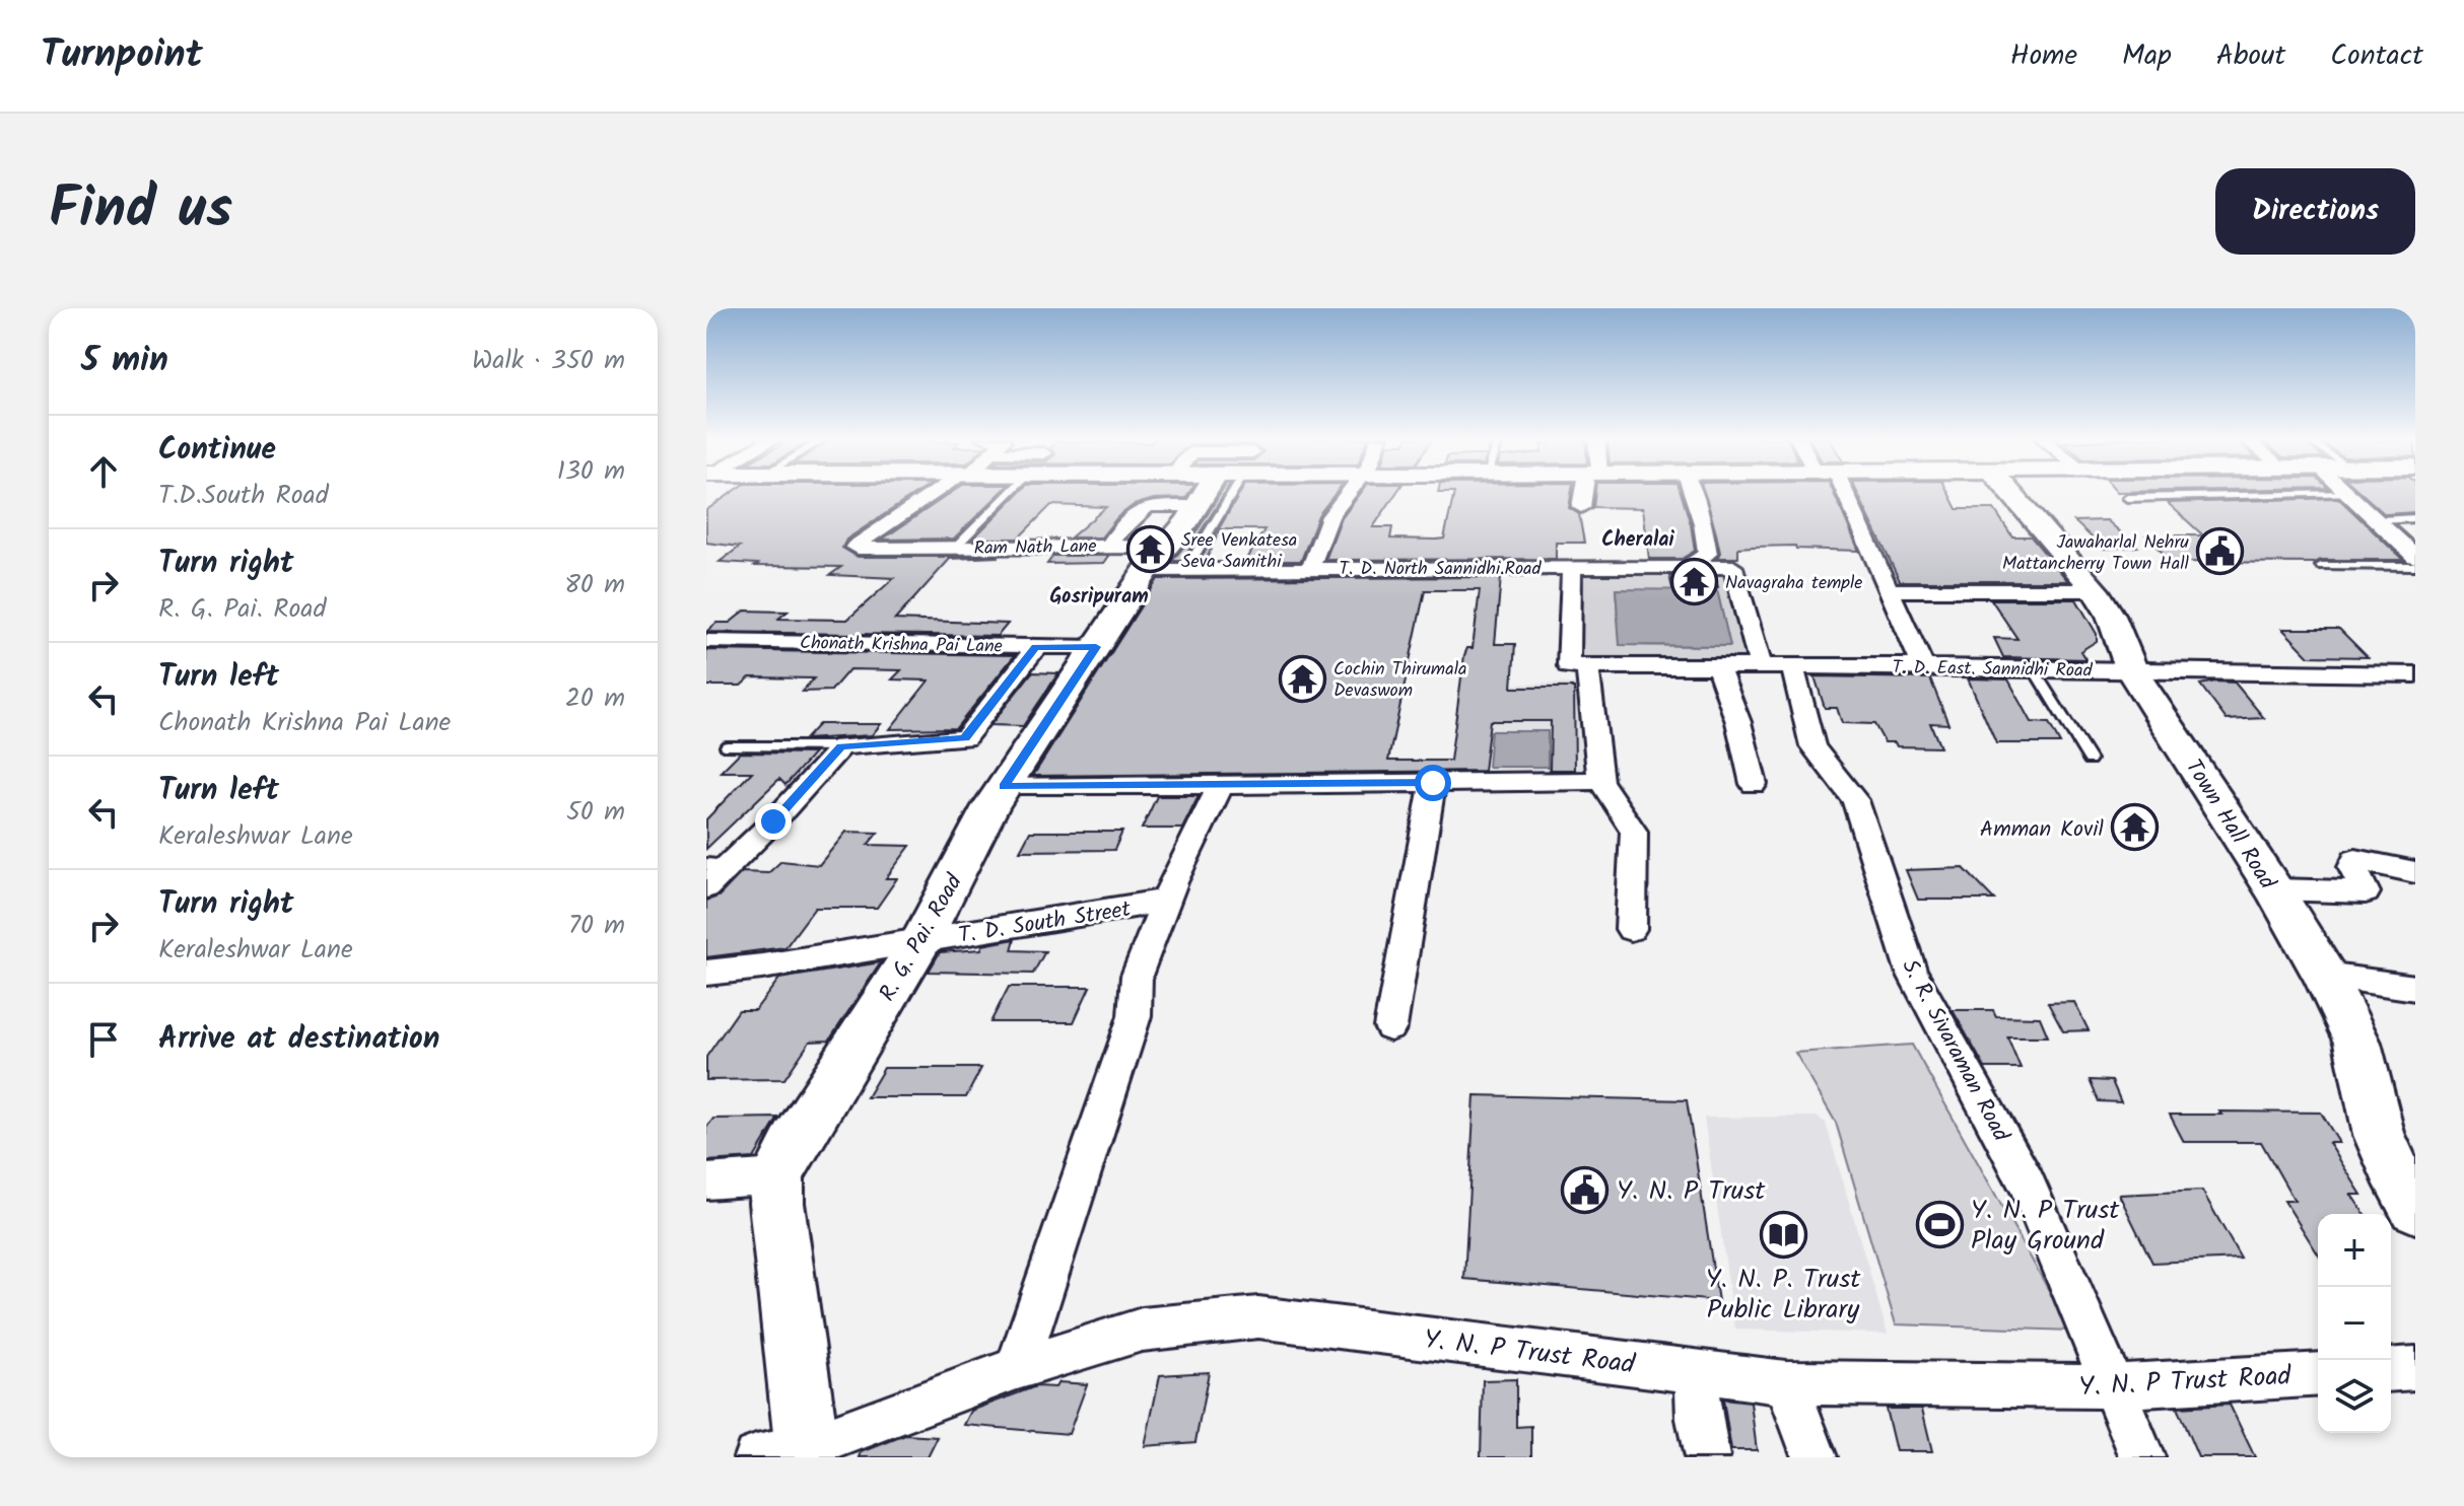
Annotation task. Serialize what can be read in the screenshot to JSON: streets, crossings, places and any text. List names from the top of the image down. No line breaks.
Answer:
{"streets":{"street":["Ram Nath Lane","T. D. North Sannidhi.Road","Chonath Krishna Pai Lane","T. D. East. Sannidhi Road","Town Hall Road","T. D. South Street","R. G. Pai. Road","S. R. Sivaraman Road","Y. N. P Trust Road"]},"crossings":[["Ram Nath Lane","T. D. North Sannidhi.Road"],["Ram Nath Lane","R. G. Pai. Road"],["T. D. North Sannidhi.Road","R. G. Pai. Road"],["T. D. North Sannidhi.Road","S. R. Sivaraman Road"],["Chonath Krishna Pai Lane","R. G. Pai. Road"],["T. D. East. Sannidhi Road","Town Hall Road"],["T. D. East. Sannidhi Road","S. R. Sivaraman Road"],["T. D. South Street","R. G. Pai. Road"],["T. D. South Street","Y. N. P Trust Road"],["R. G. Pai. Road","Y. N. P Trust Road"],["S. R. Sivaraman Road","Y. N. P Trust Road"]],"districts":["Cheralai","Gosripuram"],"places":{"temple":["Sree Venkatesa Seva Samithi","Navagraha temple","Cochin Thirumala Devaswom","Amman Kovil"],"public building":["Jawaharlal Nehru Mattancherry Town Hall","Y. N. P Trust"],"sports":["Y. N. P Trust Play Ground"],"library":["Y. N. P. Trust Public Library"]},"page":{"header":"Turnpoint","nav":["Home","Map","About","Contact"],"title":"Find us","buttons":"Directions","heading":["5 min","Walk · 350 m"],"list":[["Continue","T.D.South Road","130 m"],["Turn right","R. G. Pai. Road","80 m"],["Turn left","Chonath Krishna Pai Lane","20 m"],["Turn left","Keraleshwar Lane","50 m"],["Turn right","Keraleshwar Lane","70 m"],"Arrive at destination"],"map_buttons":["+","−"]}}
